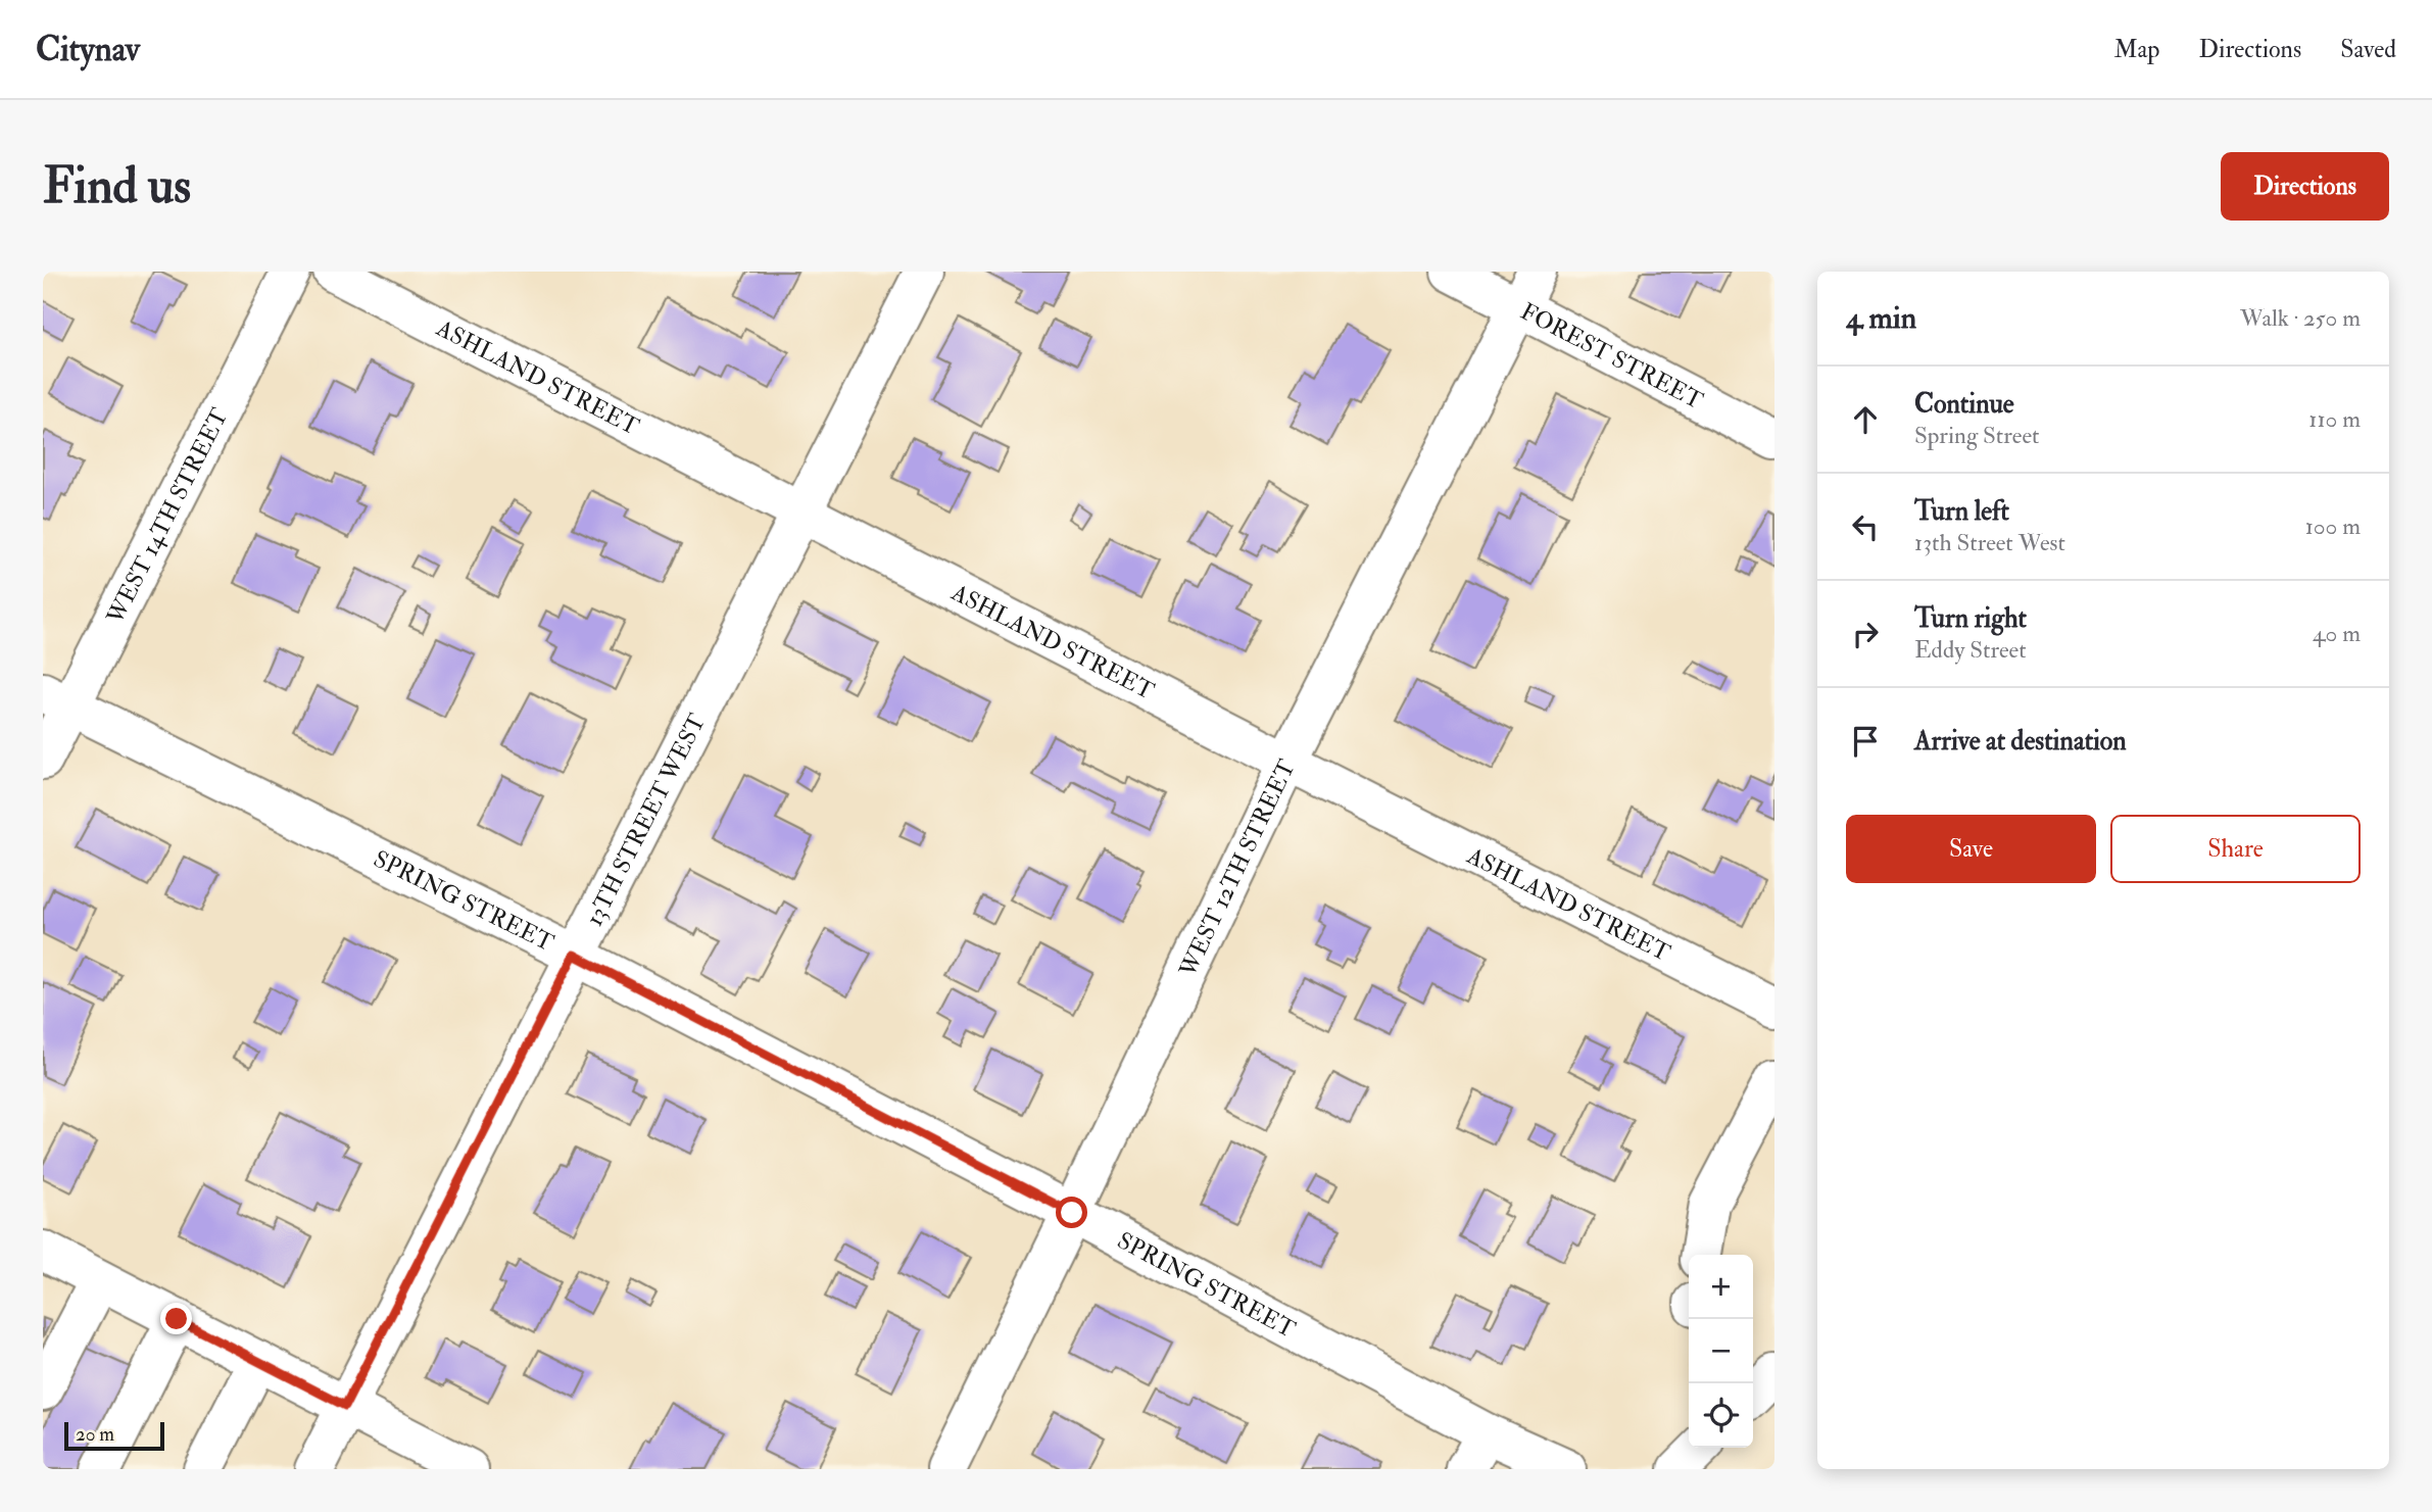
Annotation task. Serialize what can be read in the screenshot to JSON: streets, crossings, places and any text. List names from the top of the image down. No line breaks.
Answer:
{"streets":{"main road":["FOREST STREET","ASHLAND STREET","WEST 14TH STREET","13TH STREET WEST","WEST 12TH STREET","SPRING STREET"]},"crossings":[["FOREST STREET","WEST 12TH STREET"],["ASHLAND STREET","13TH STREET WEST"],["ASHLAND STREET","WEST 12TH STREET"],["WEST 14TH STREET","SPRING STREET"],["13TH STREET WEST","SPRING STREET"],["WEST 12TH STREET","SPRING STREET"]],"scale_bar":"20 m","page":{"header":"Citynav","nav":["Map","Directions","Saved"],"buttons":["Directions",["Save","Share"]],"title":"Find us","heading":["4 min","Walk · 250 m"],"list":[["Continue","Spring Street","110 m"],["Turn left","13th Street West","100 m"],["Turn right","Eddy Street","40 m"],"Arrive at destination"],"map_buttons":["+","−"],"scale":"20 m"}}
